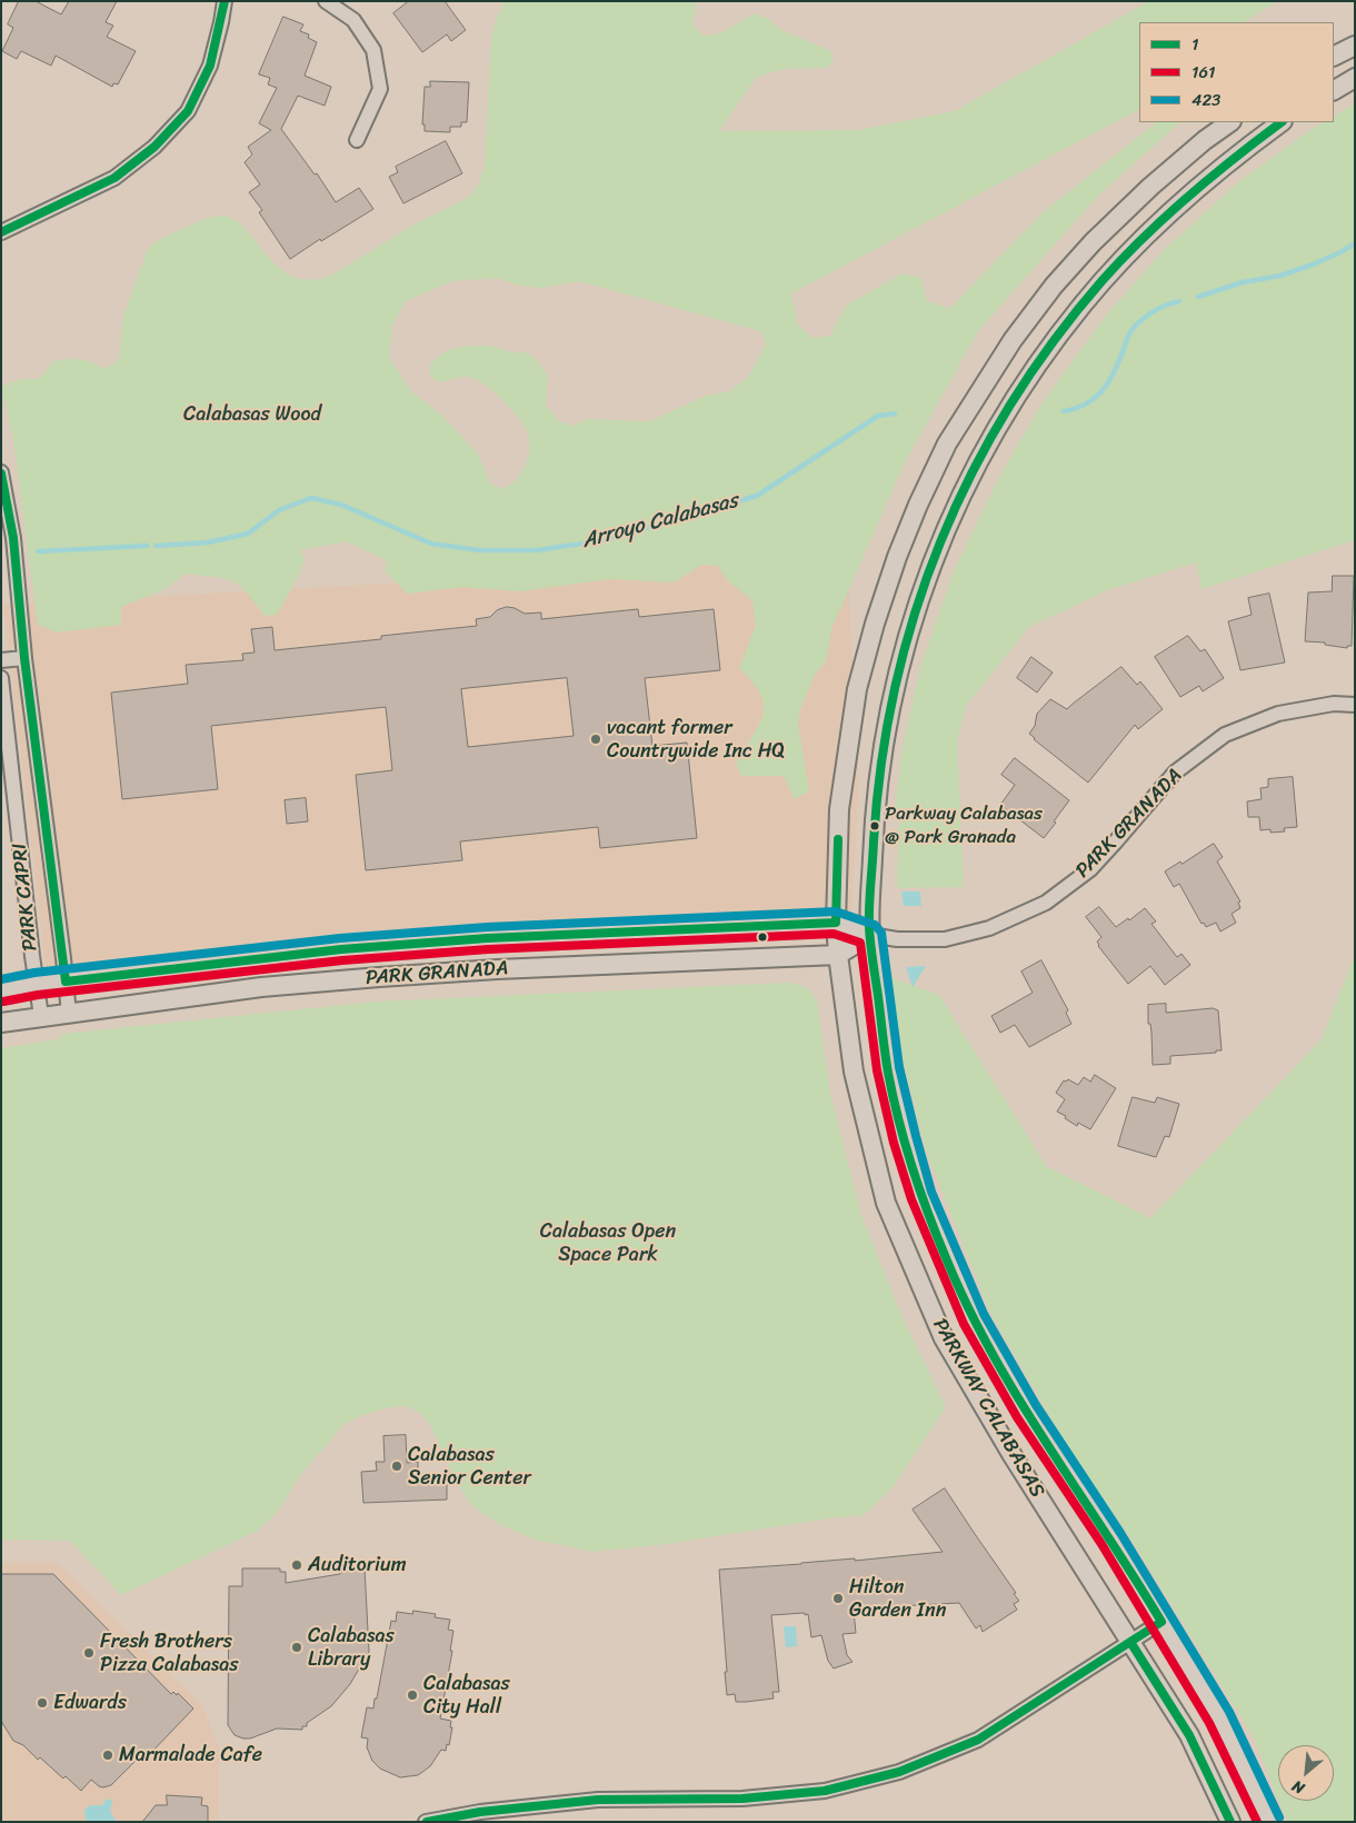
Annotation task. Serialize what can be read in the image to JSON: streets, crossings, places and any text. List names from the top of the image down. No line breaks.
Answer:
{"streets":{"street":["PARK GRANADA","PARK CAPRI","PARKWAY CALABASAS"]},"crossings":[["PARK GRANADA","PARK CAPRI"],["PARK GRANADA","PARKWAY CALABASAS"]],"water":["Arroyo Calabasas"],"parks":["Calabasas Wood","Calabasas Open Space Park"],"places":["vacant former Countrywide Inc HQ","Parkway Calabasas @ Park Granada","Calabasas Senior Center","Auditorium","Hilton Garden Inn","Calabasas Library","Fresh Brothers Pizza Calabasas","Calabasas City Hall","Edwards","Marmalade Cafe"],"lines":["transit line 1","transit line 423","transit line 161"],"legend":["1","161","423"],"north":"bottom left"}
